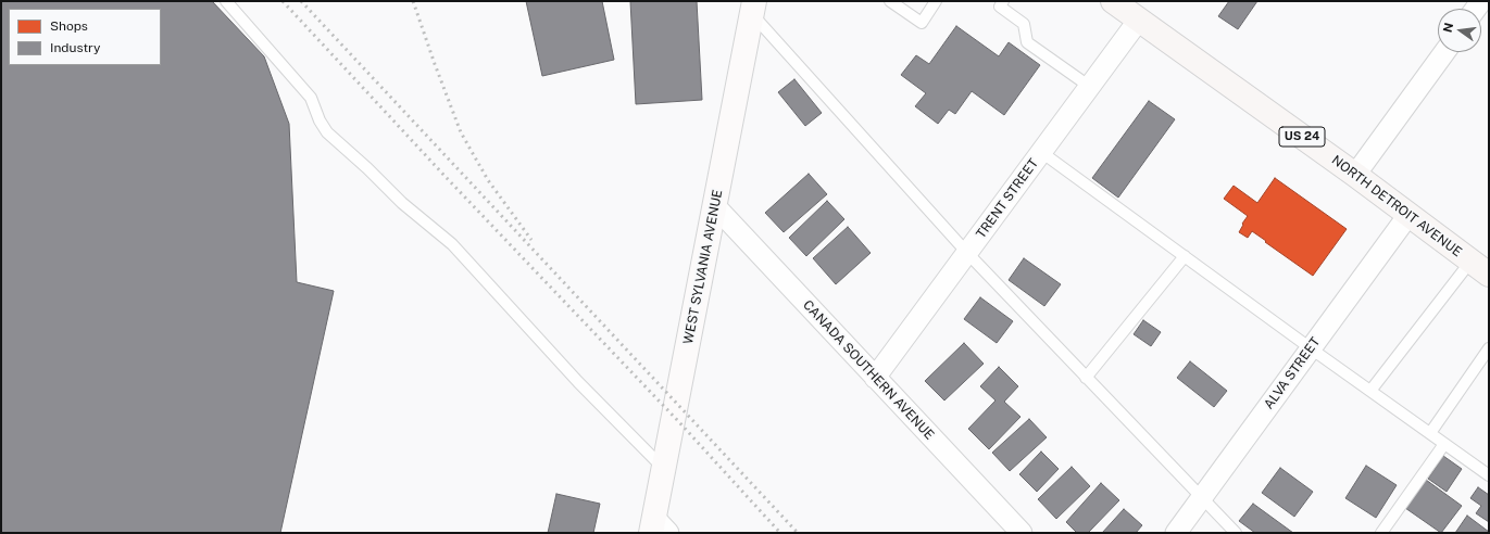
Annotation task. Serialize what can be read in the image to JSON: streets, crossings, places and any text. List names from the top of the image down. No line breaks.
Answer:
{"streets":{"main road":["US 24","NORTH DETROIT AVENUE","WEST SYLVANIA AVENUE"],"street":["TRENT STREET","CANADA SOUTHERN AVENUE","ALVA STREET"]},"crossings":[["TRENT STREET","NORTH DETROIT AVENUE"],["TRENT STREET","CANADA SOUTHERN AVENUE"],["NORTH DETROIT AVENUE","ALVA STREET"],["WEST SYLVANIA AVENUE","CANADA SOUTHERN AVENUE"]],"legend":["Shops","Industry"],"north":"left"}
